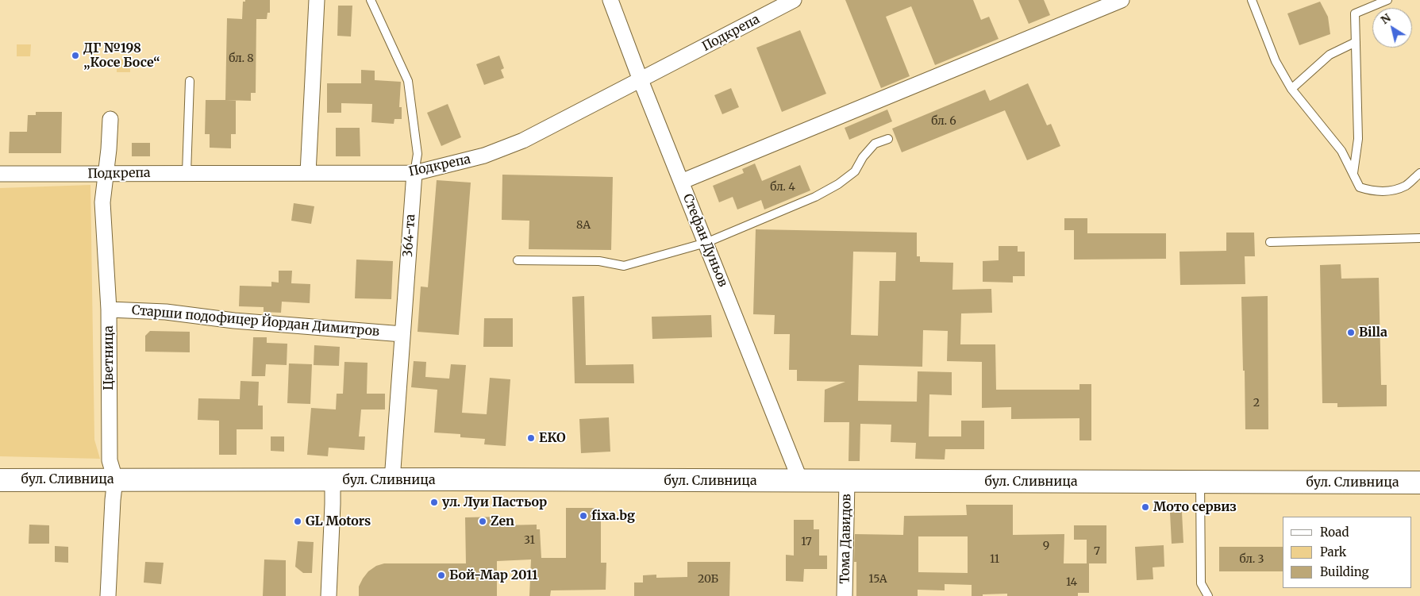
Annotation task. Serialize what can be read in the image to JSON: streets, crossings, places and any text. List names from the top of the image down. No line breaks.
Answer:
{"streets":{"main road":["бул. Сливница"],"street":["Подкрепа","364-та","Стефан Дуньов","Старши подофицер Йордан Димитров","Цветница","Тома Давидов"]},"crossings":[["Подкрепа","364-та"],["Подкрепа","Стефан Дуньов"],["Подкрепа","Цветница"],["364-та","Старши подофицер Йордан Димитров"],["364-та","бул. Сливница"],["Стефан Дуньов","бул. Сливница"],["Старши подофицер Йордан Димитров","Цветница"],["Цветница","бул. Сливница"],["бул. Сливница","Тома Давидов"]],"places":["ДГ №198 „Косе Босе“","Billa","EKO","ул. Луи Пастьор","Мото сервиз","fixa.bg","GL Motors","Zen","Бой-Мар 2011"],"house_numbers":["бл. 8","бл. 6","бл. 4","8А","2","31","17","9","7","11","бл. 3","20Б","15A","14"],"legend":["Road","Park","Building"],"north":"top left"}
